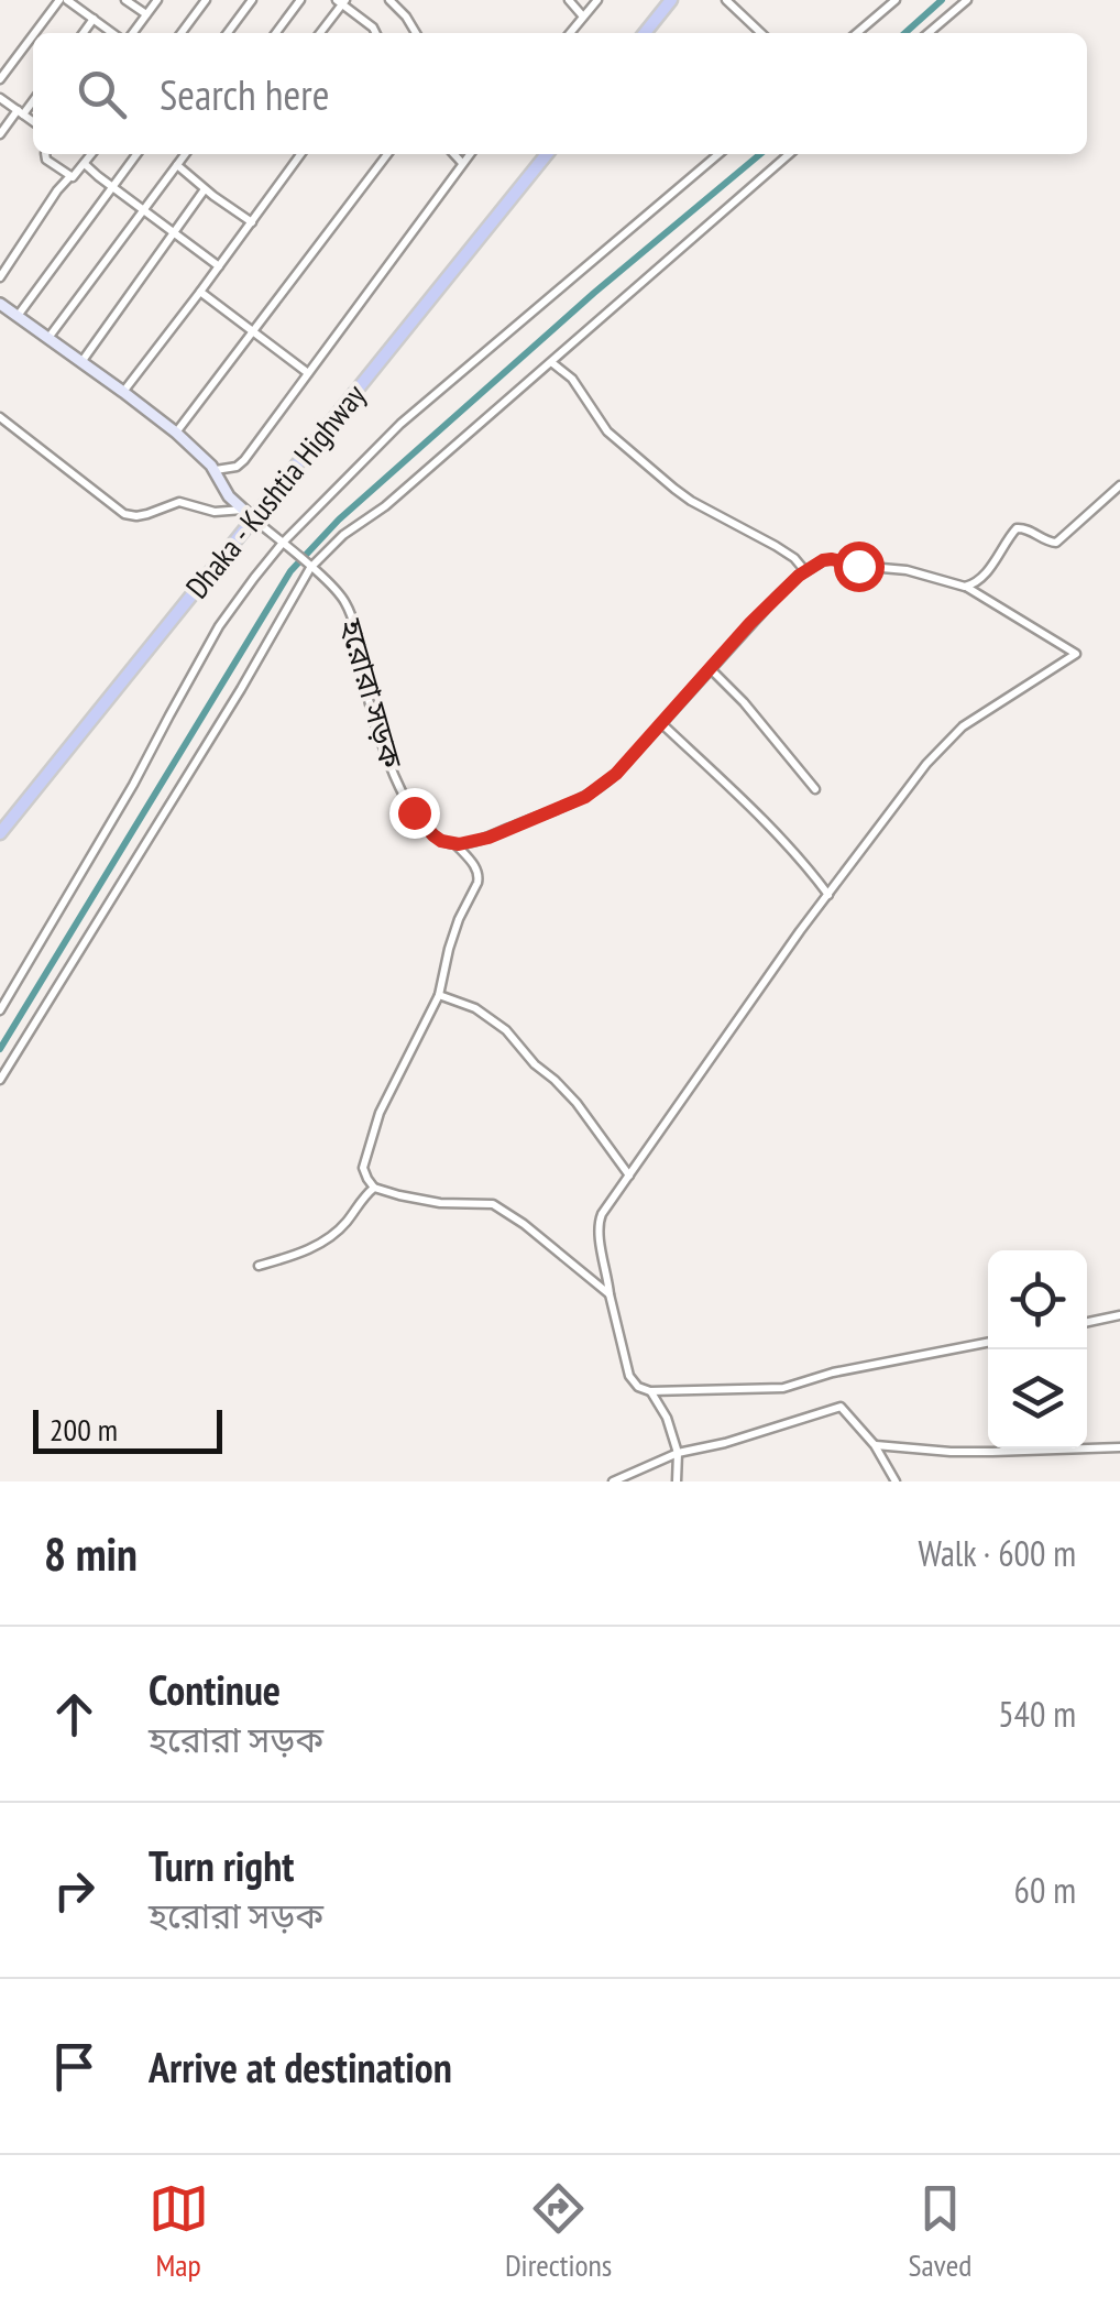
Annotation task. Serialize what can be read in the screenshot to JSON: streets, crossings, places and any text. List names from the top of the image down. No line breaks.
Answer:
{"streets":{"main road":["Dhaka - Kushtia Highway"],"street":["হরোরা সড়ক"]},"crossings":[["Dhaka - Kushtia Highway","হরোরা সড়ক"]],"scale_bar":"200 m","page":{"search":"Search here","scale":"200 m","heading":["8 min","Walk · 600 m"],"list":[["Continue","হরোরা সড়ক","540 m"],["Turn right","হরোরা সড়ক","60 m"],"Arrive at destination"],"nav":["Map","Directions","Saved"]}}
